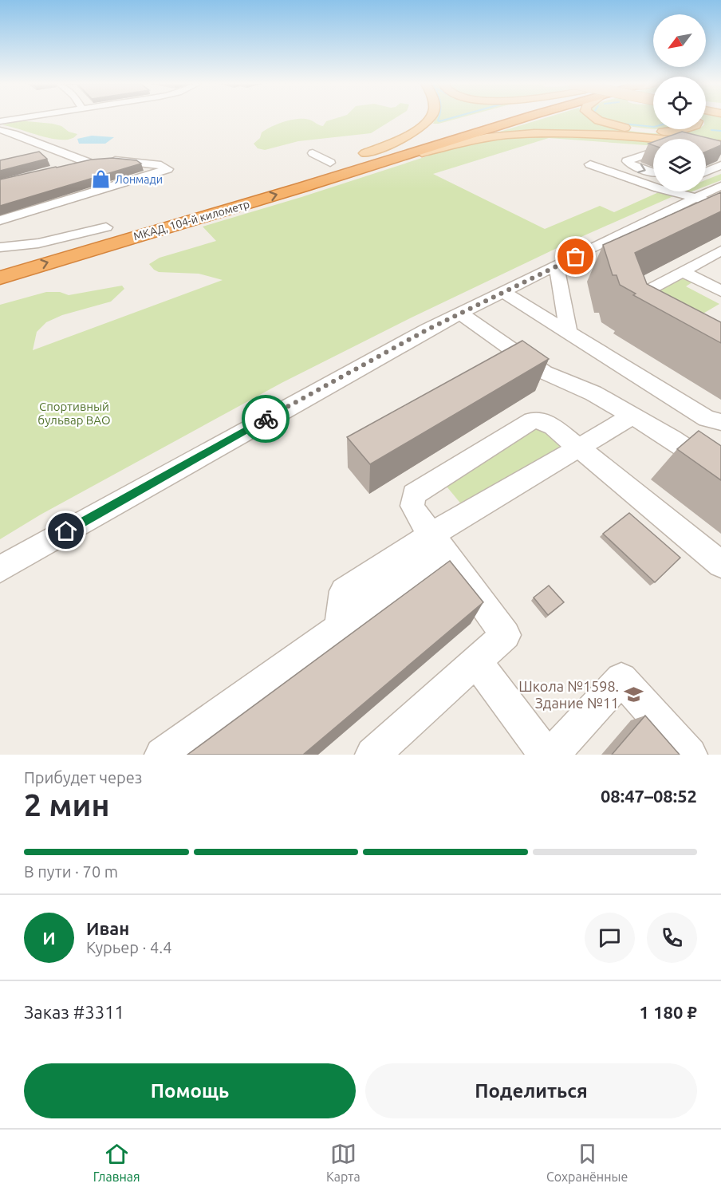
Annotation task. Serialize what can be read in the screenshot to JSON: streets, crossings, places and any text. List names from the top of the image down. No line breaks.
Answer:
{"streets":{"highway":["МКАД, 104-й километр"]},"parks":["Спортивный бульвар ВАО"],"places":{"shop":["Лонмади"],"school or university":["Школа №1598. Здание №11"]},"north":"bottom left","page":{"heading":["2 мин","Прибудет через","08:47–08:52"],"panel":["Иван","Курьер · 4.4","Заказ #3311","1 180 ₽"],"bar":"В пути · 70 m","round":"И","buttons":["Помощь","Поделиться"],"tabs":["Главная","Карта","Сохранённые"]}}
